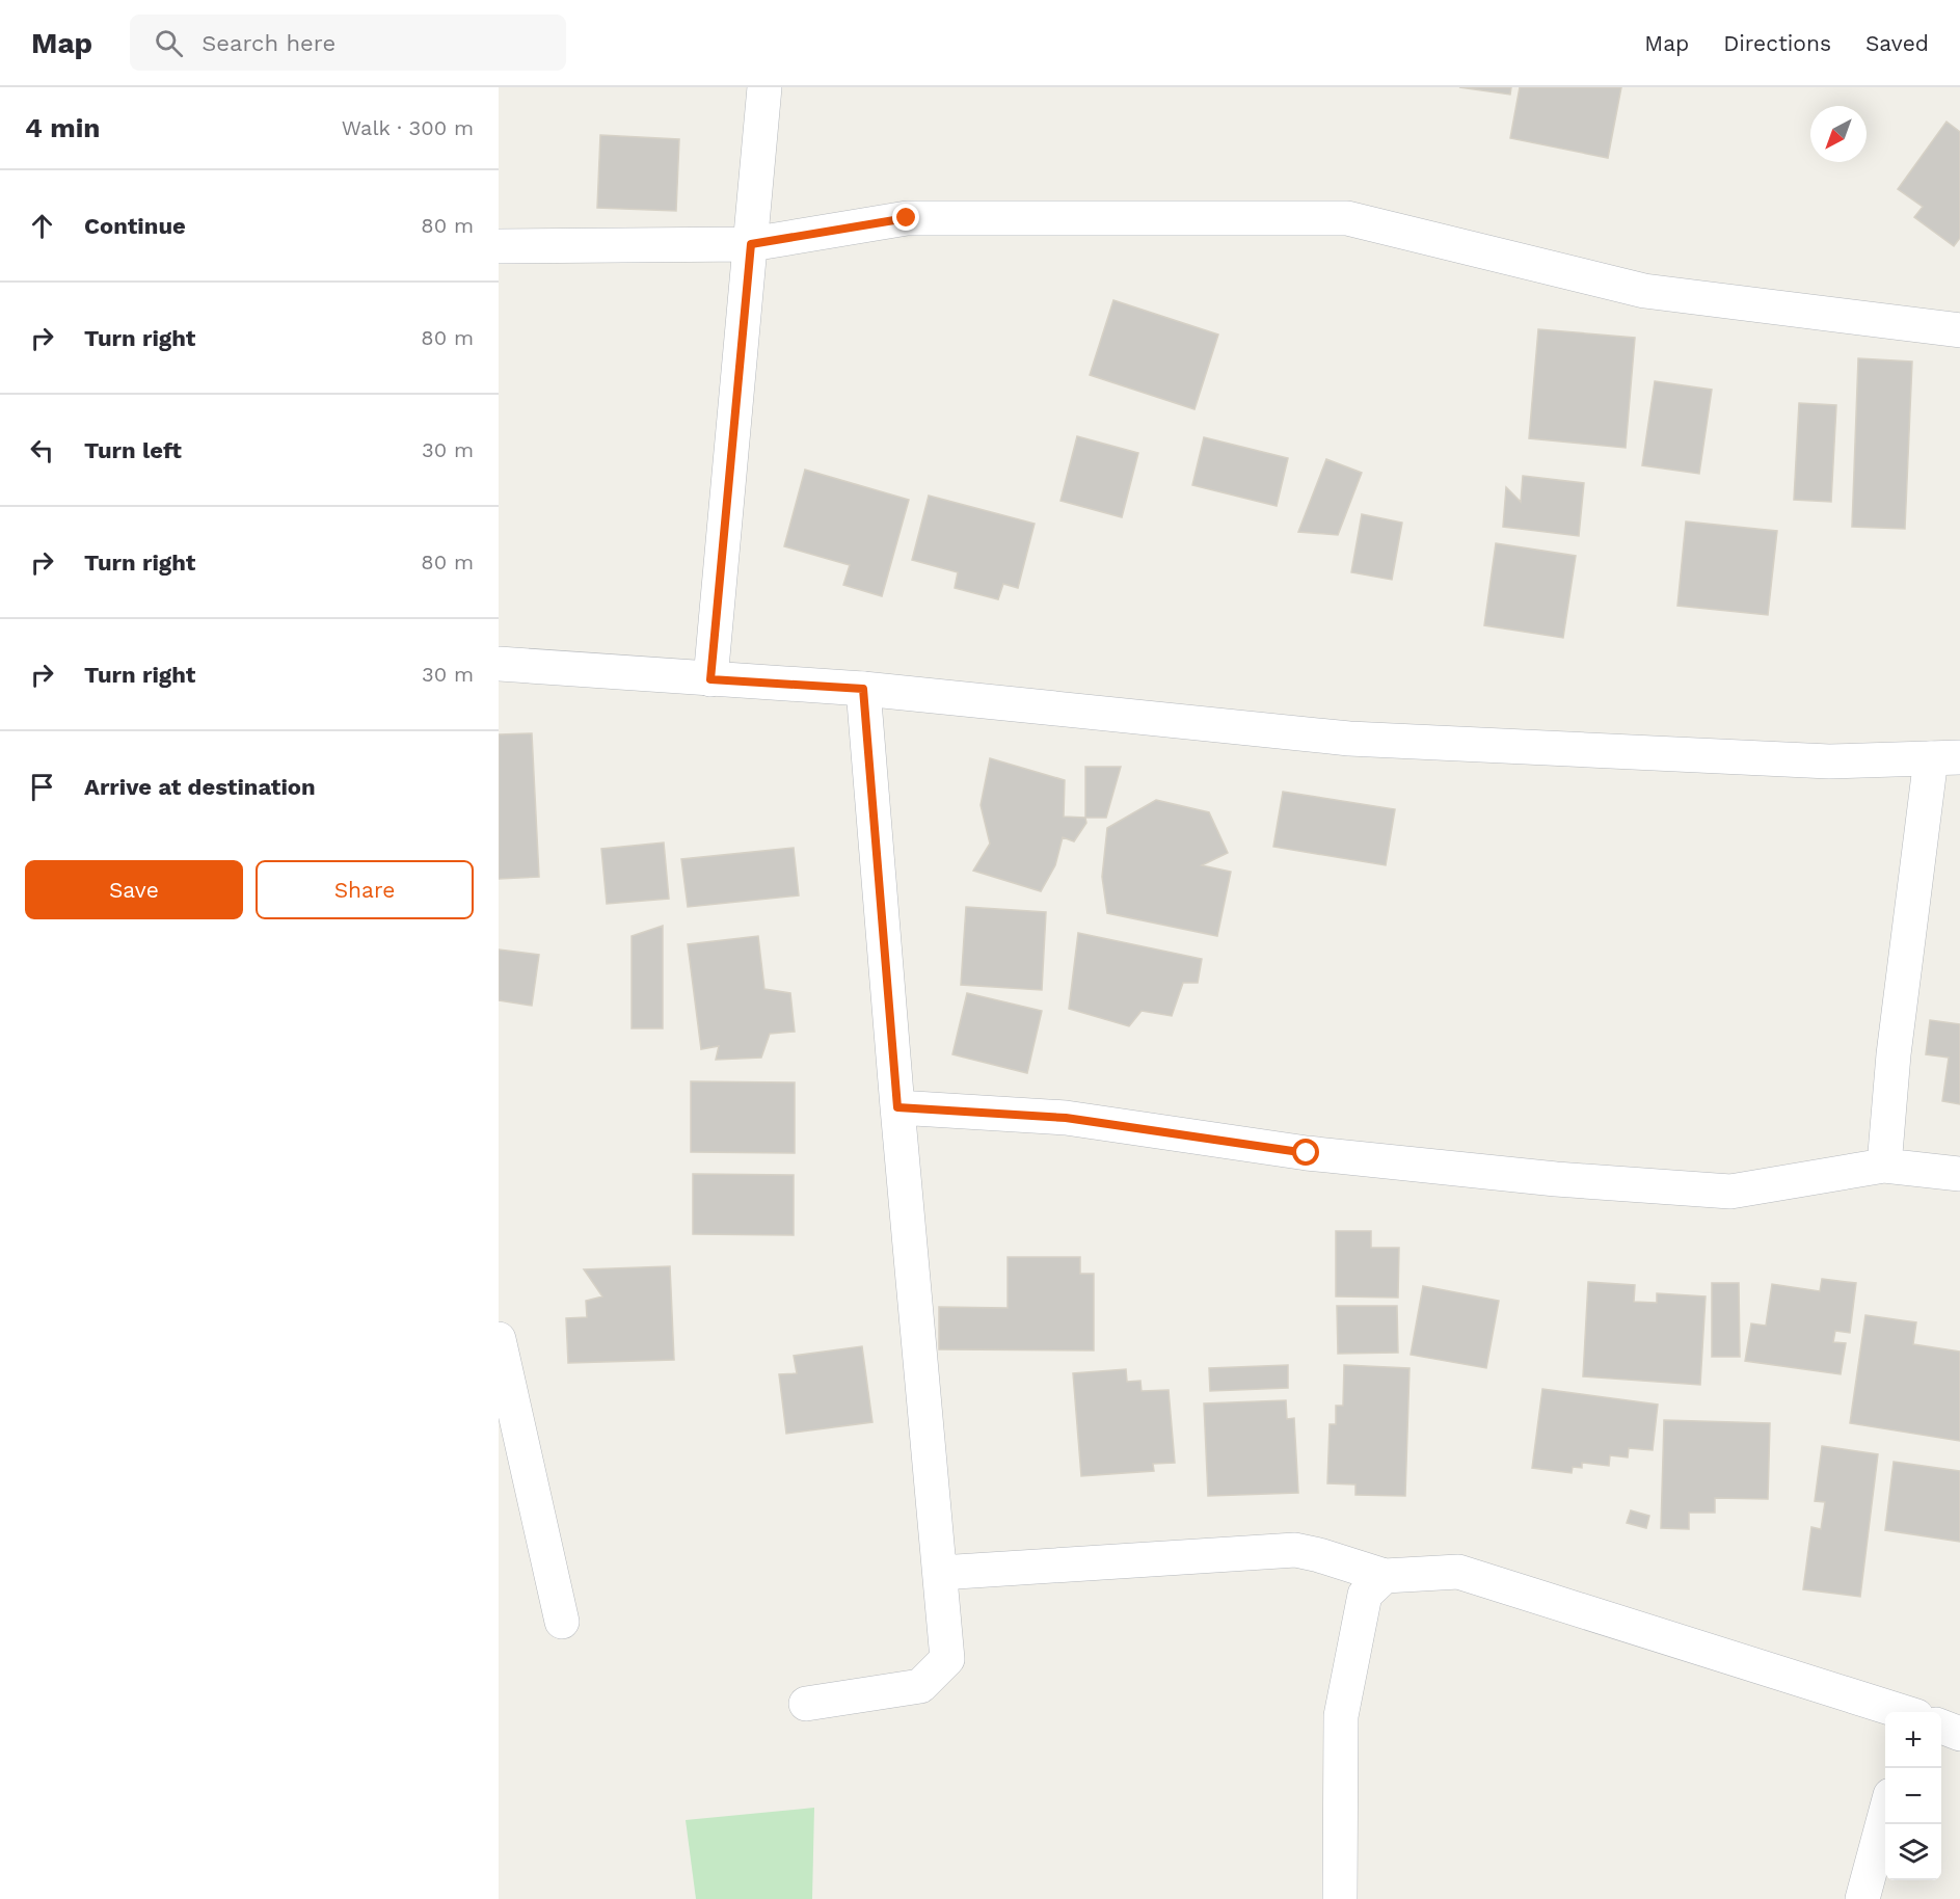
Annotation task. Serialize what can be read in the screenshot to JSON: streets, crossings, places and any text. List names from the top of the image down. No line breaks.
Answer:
{"north":"bottom left","page":{"header":"Map","search":"Search here","nav":["Map","Directions","Saved"],"heading":["4 min","Walk · 300 m"],"list":[["Continue","80 m"],["Turn right","80 m"],["Turn left","30 m"],["Turn right","80 m"],["Turn right","30 m"],"Arrive at destination"],"buttons":["Save","Share"],"map_buttons":["+","−"]}}
